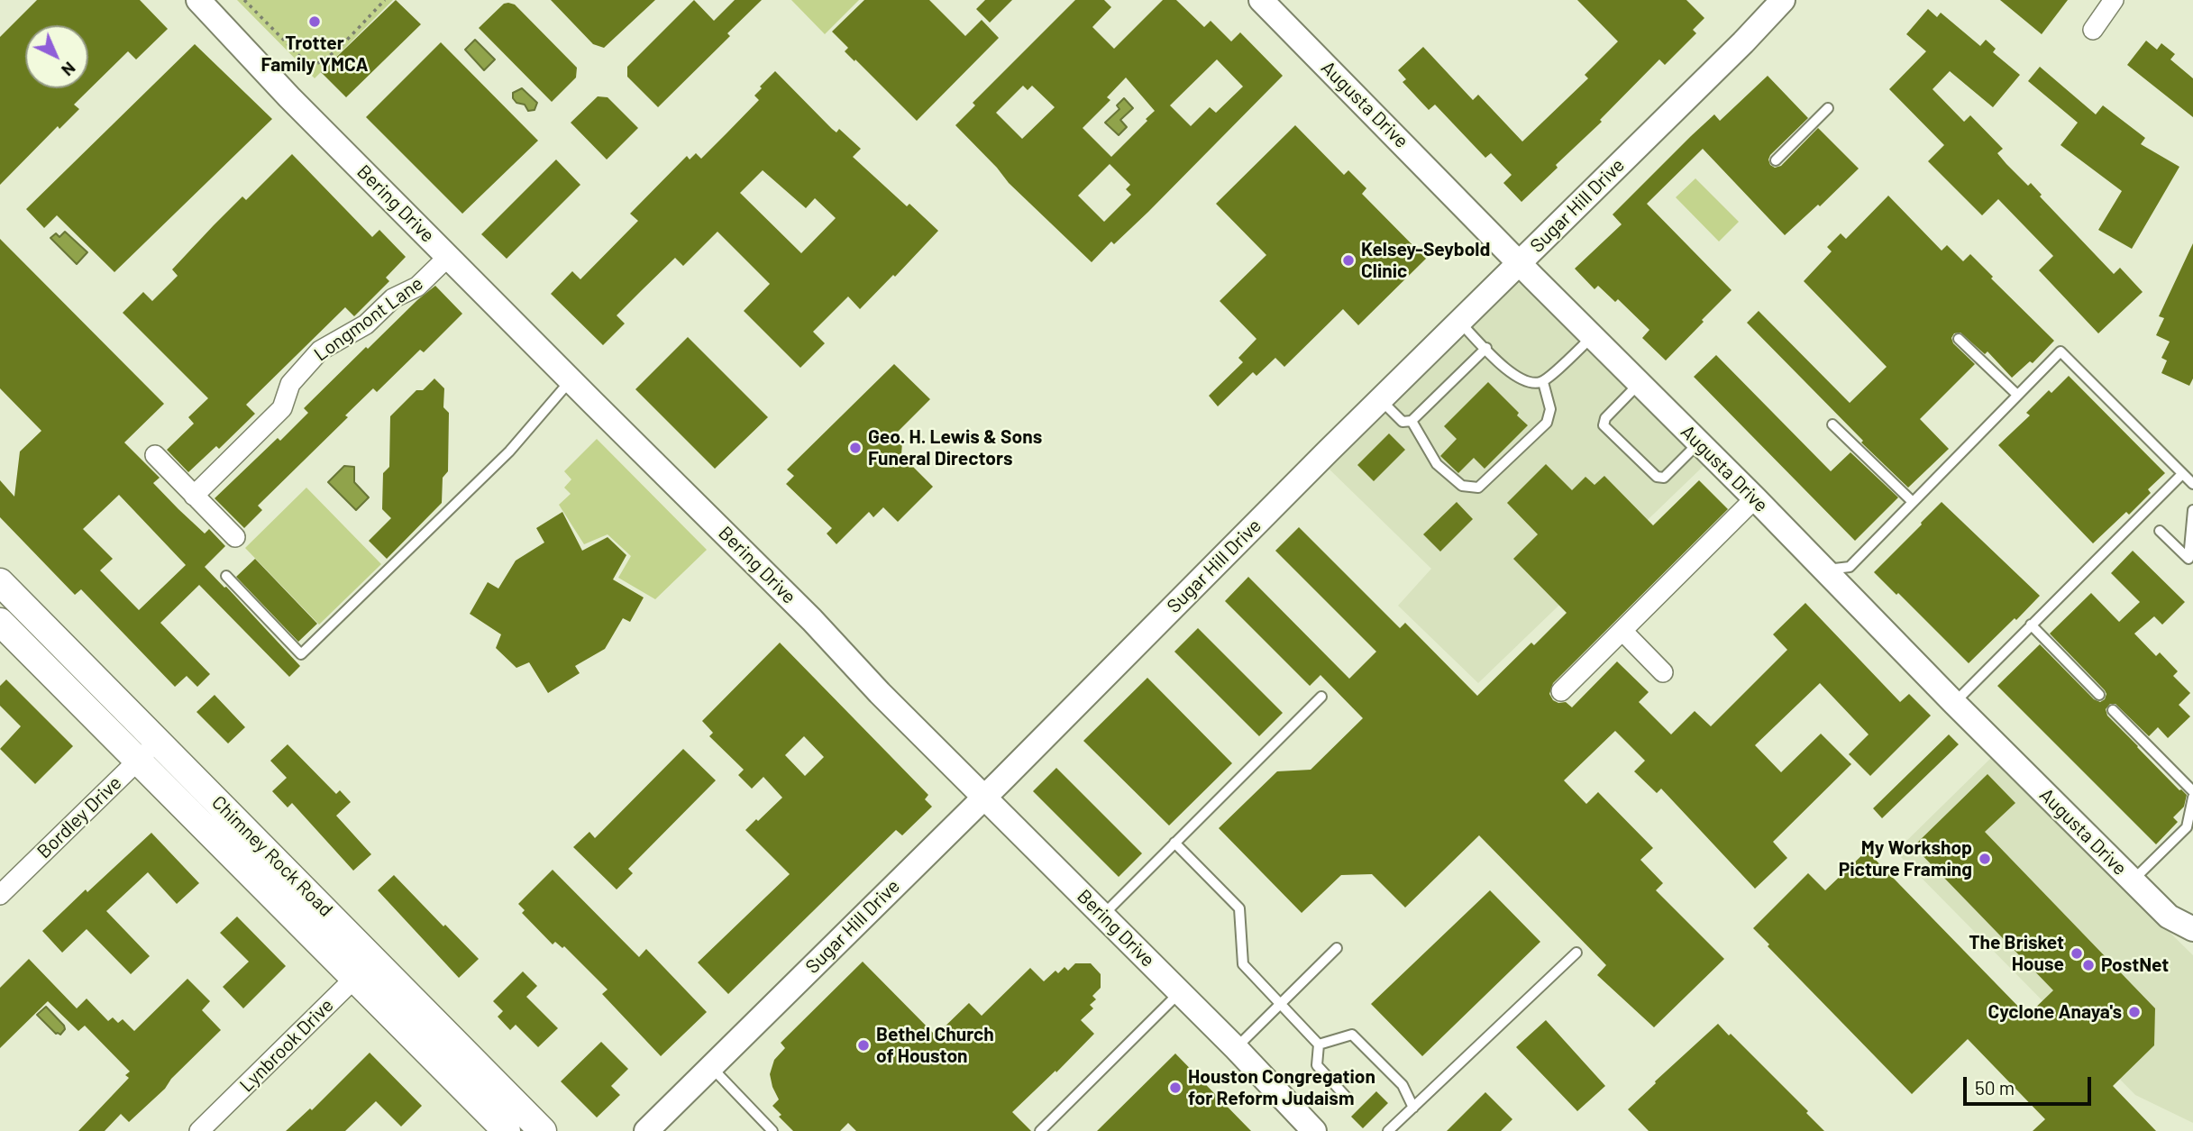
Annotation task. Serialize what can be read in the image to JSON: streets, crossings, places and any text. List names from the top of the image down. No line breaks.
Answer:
{"streets":{"main road":["Chimney Rock Road"],"street":["Augusta Drive","Bering Drive","Sugar Hill Drive","Longmont Lane","Bordley Drive","Lynbrook Drive"]},"crossings":[["Augusta Drive","Sugar Hill Drive"],["Bering Drive","Sugar Hill Drive"],["Bering Drive","Longmont Lane"],["Bordley Drive","Chimney Rock Road"],["Chimney Rock Road","Lynbrook Drive"]],"places":["Trotter Family YMCA","Kelsey-Seybold Clinic","Geo. H. Lewis & Sons Funeral Directors","My Workshop Picture Framing","The Brisket House","PostNet","Cyclone Anaya's","Bethel Church of Houston","Houston Congregation for Reform Judaism"],"scale_bar":"50 m","north":"bottom right"}
